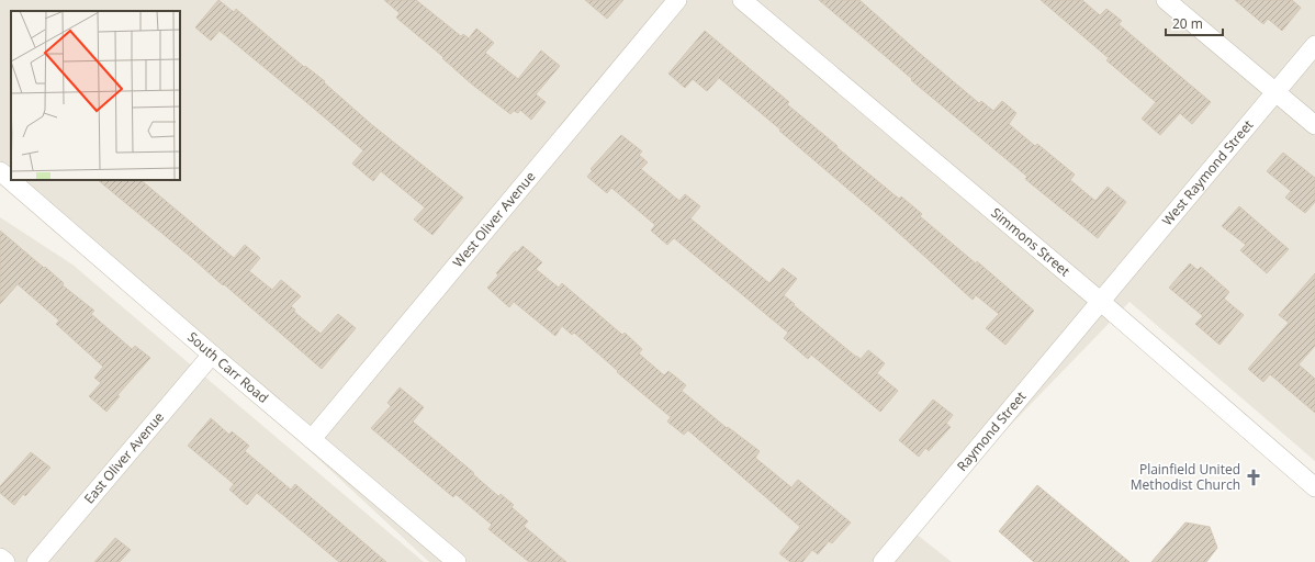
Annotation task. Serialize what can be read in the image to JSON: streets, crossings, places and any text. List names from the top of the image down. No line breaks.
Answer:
{"streets":{"street":["West Raymond Street","West Oliver Avenue","Simmons Street","South Carr Road","Raymond Street","East Oliver Avenue"]},"crossings":[["West Raymond Street","Simmons Street"],["West Raymond Street","Raymond Street"],["West Oliver Avenue","South Carr Road"],["Simmons Street","Raymond Street"],["South Carr Road","East Oliver Avenue"]],"places":{"church":["Plainfield United Methodist Church"]},"scale_bar":"20 m"}
